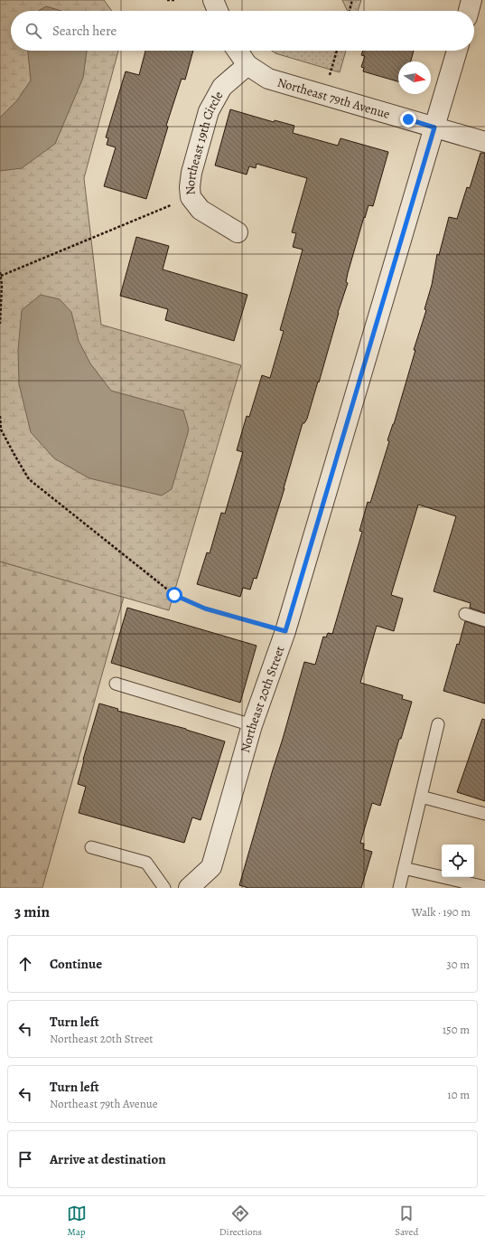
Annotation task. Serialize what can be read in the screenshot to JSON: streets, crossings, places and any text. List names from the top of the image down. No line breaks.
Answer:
{"streets":{"street":["Northeast 79th Avenue","Northeast 19th Circle","Northeast 20th Street"]},"crossings":[["Northeast 79th Avenue","Northeast 19th Circle"],["Northeast 79th Avenue","Northeast 20th Street"]],"north":"right","page":{"search":"Search here","heading":["3 min","Walk · 190 m"],"list":[["Continue","30 m"],["Turn left","Northeast 20th Street","150 m"],["Turn left","Northeast 79th Avenue","10 m"],"Arrive at destination"],"nav":["Map","Directions","Saved"]}}
